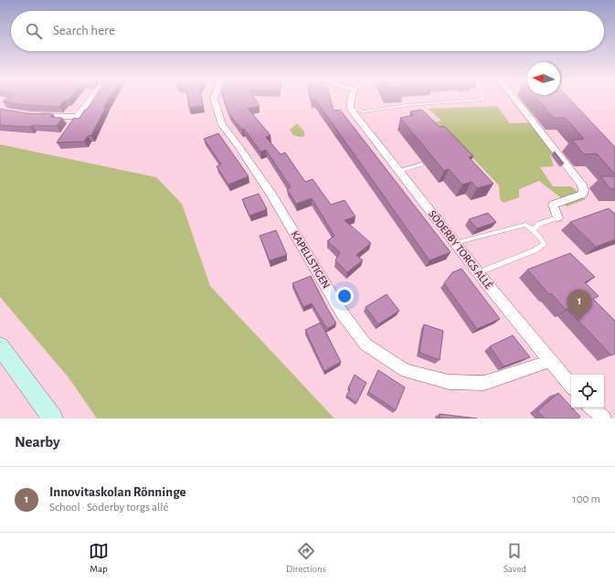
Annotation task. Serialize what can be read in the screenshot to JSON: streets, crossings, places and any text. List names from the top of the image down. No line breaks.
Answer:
{"streets":{"street":["SÖDERBY TORGS ALLÉ","KAPELLSTIGEN"]},"crossings":[["SÖDERBY TORGS ALLÉ","KAPELLSTIGEN"]],"north":"left","page":{"search":"Search here","pins":"1","heading":"Nearby","list":[{"mark":"1","name":"Innovitaskolan Rönninge","note":"School · Söderby torgs allé","value":"100 m"}],"nav":["Map","Directions","Saved"]}}
